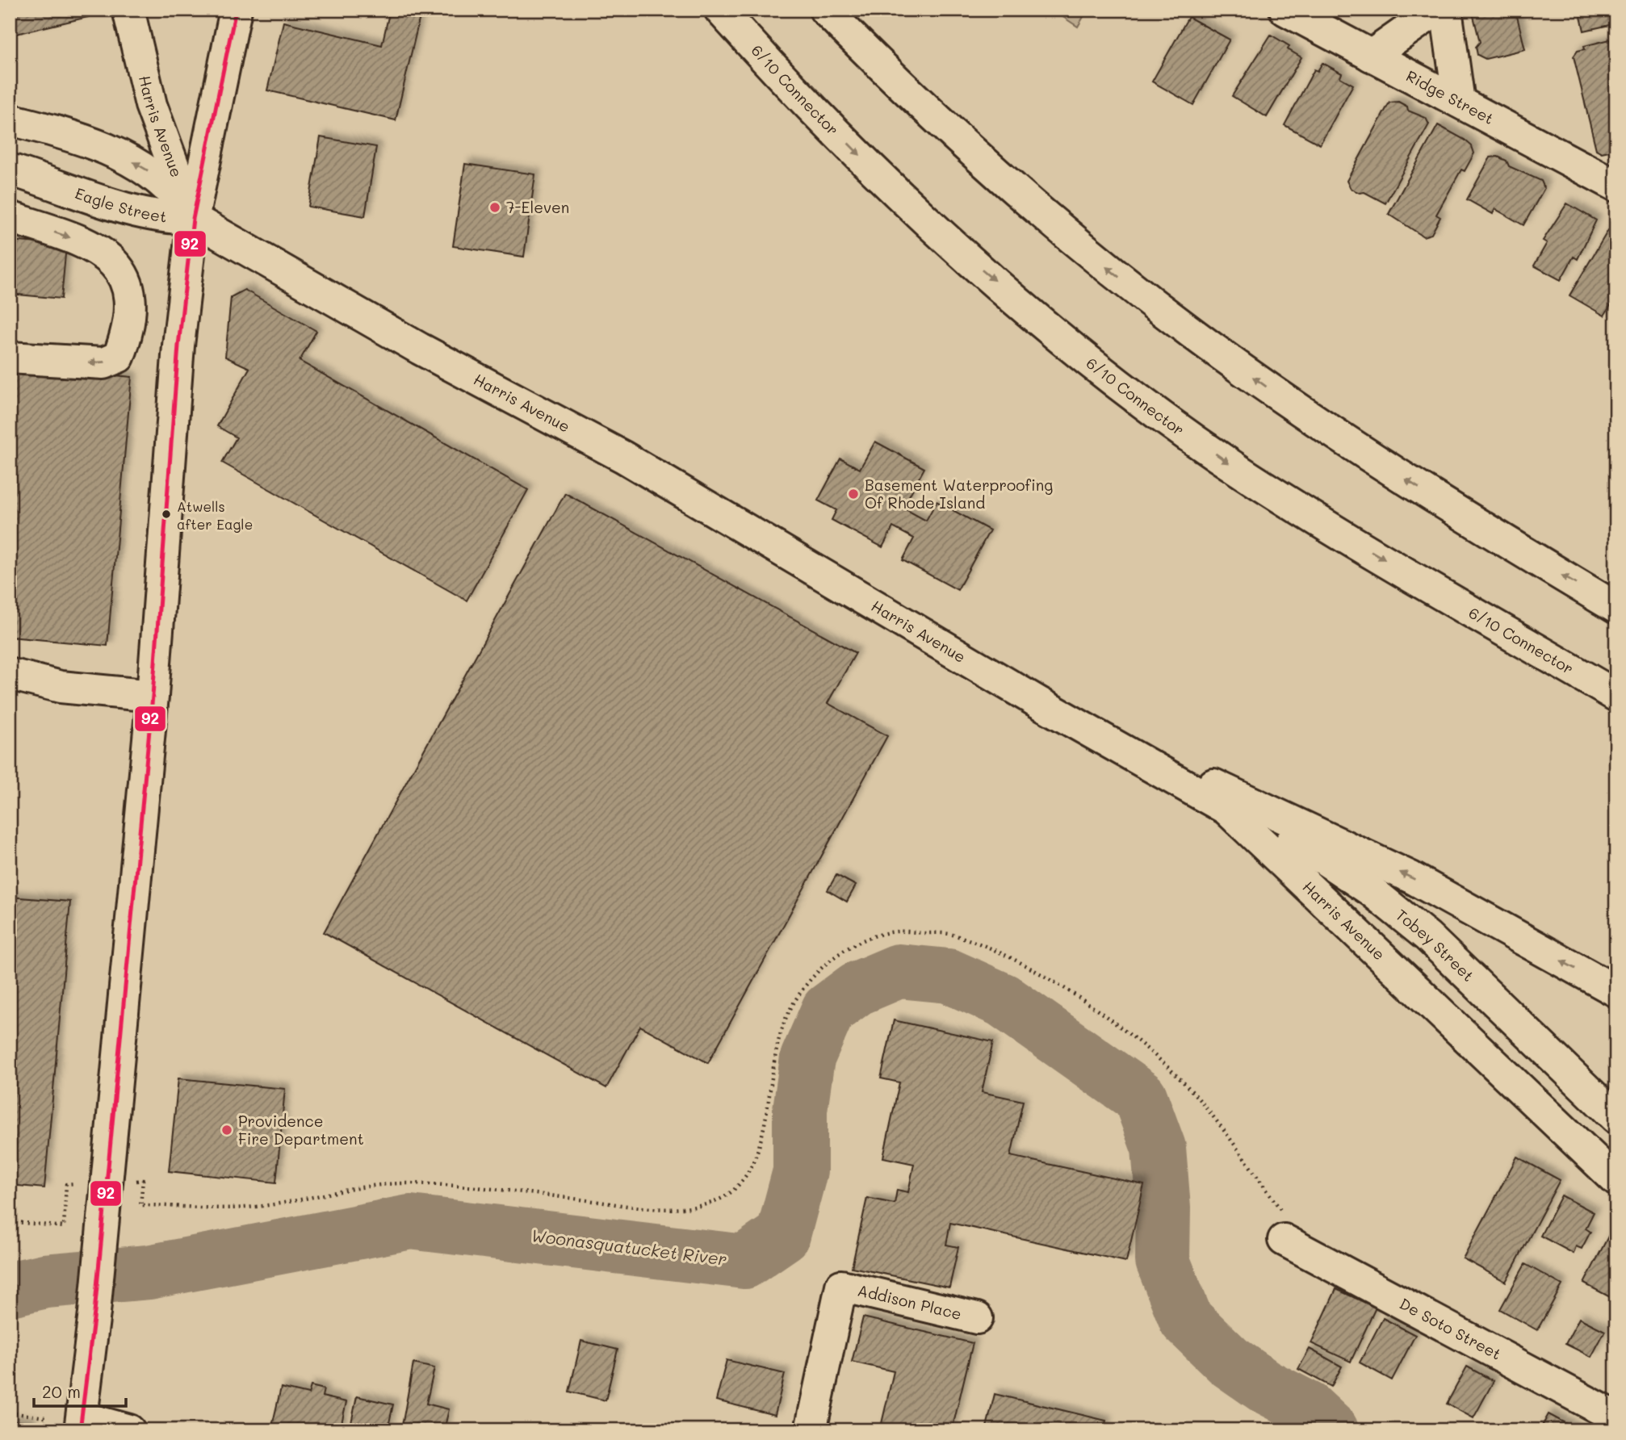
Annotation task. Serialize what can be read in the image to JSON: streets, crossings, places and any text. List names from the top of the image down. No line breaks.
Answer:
{"streets":{"main road":["6/10 Connector","Ridge Street","Harris Avenue","Eagle Street","Tobey Street","Addison Place","De Soto Street"]},"crossings":[["Harris Avenue","Eagle Street"],["Harris Avenue","Tobey Street"]],"water":["Woonasquatucket River"],"places":["7-Eleven","Basement Waterproofing Of Rhode Island","Atwells after Eagle","Providence Fire Department"],"lines":["transit line 92"],"scale_bar":"20 m"}
